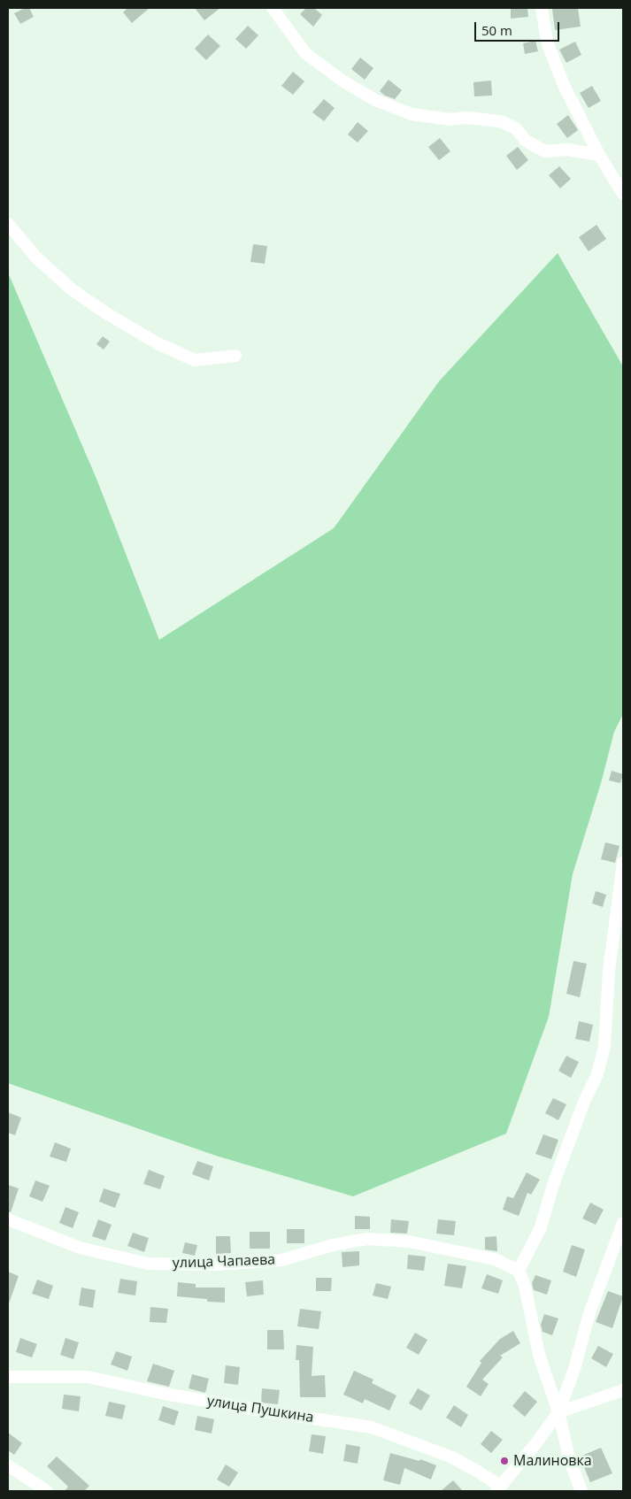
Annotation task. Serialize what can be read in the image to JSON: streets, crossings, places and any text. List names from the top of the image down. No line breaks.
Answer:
{"streets":{"street":["улица Чапаева","улица Пушкина"]},"places":["Малиновка"],"scale_bar":"50 m"}
